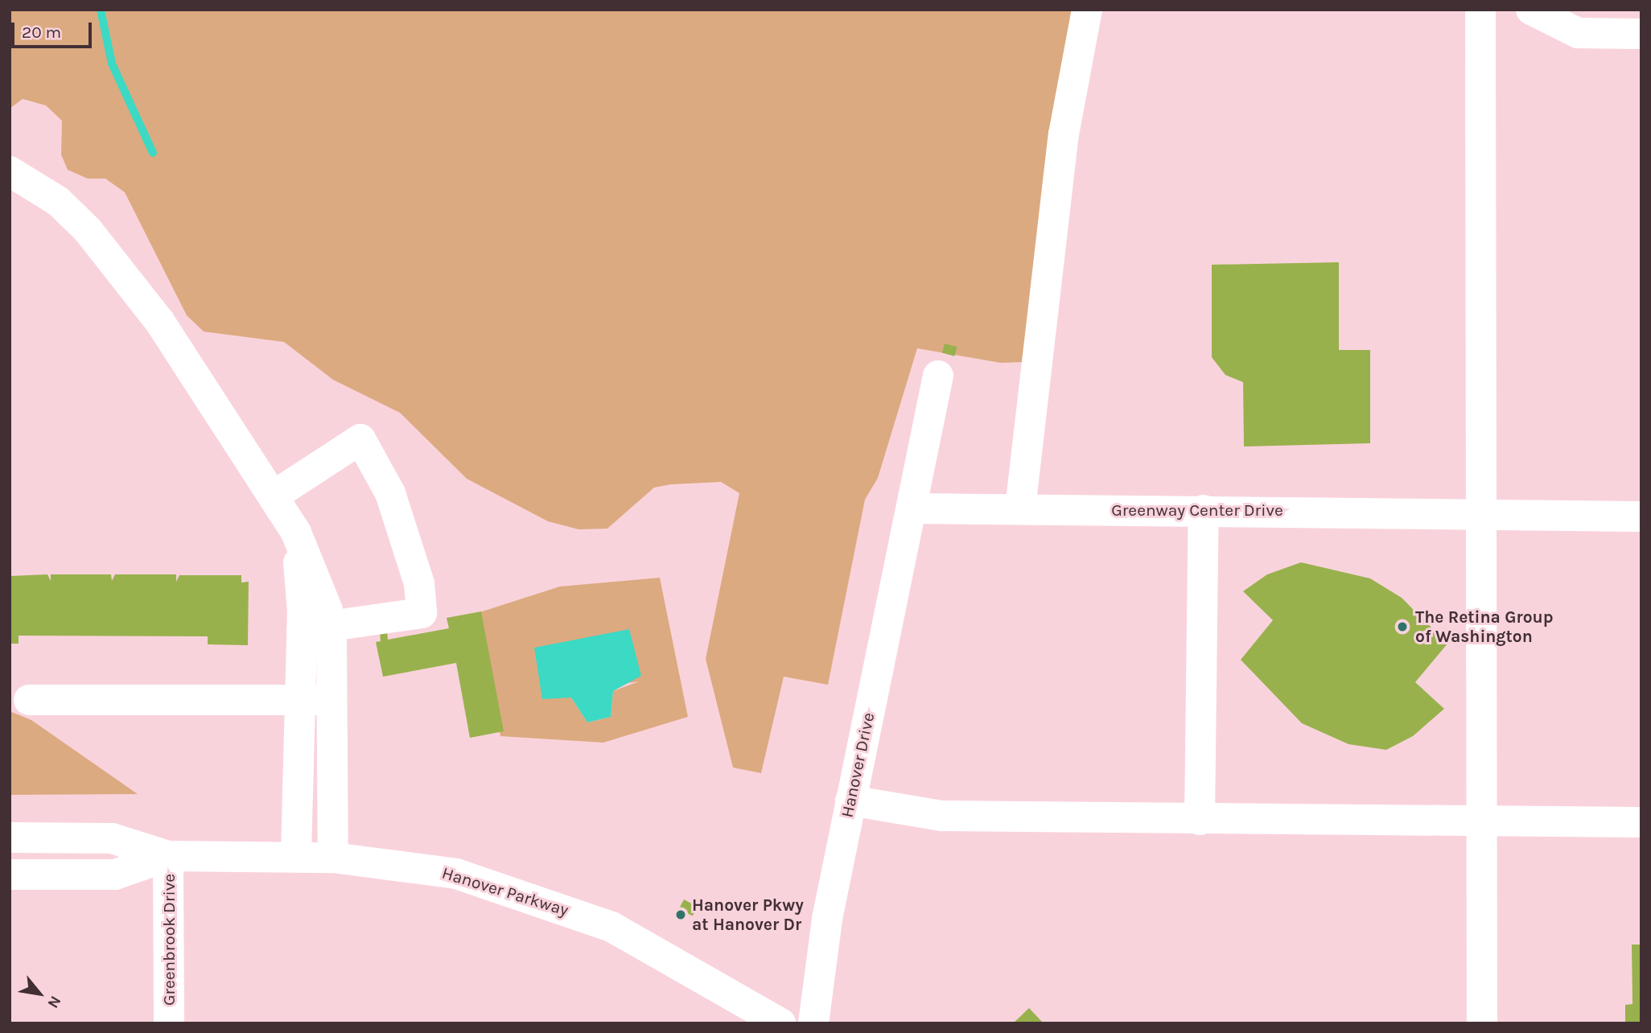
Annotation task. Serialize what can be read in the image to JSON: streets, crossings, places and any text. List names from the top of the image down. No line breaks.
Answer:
{"streets":{"street":["Greenway Center Drive","Hanover Drive","Hanover Parkway","Greenbrook Drive"]},"crossings":[["Greenway Center Drive","Hanover Drive"],["Hanover Parkway","Greenbrook Drive"]],"places":["The Retina Group of Washington","Hanover Pkwy at Hanover Dr"],"scale_bar":"20 m","north":"bottom right"}
